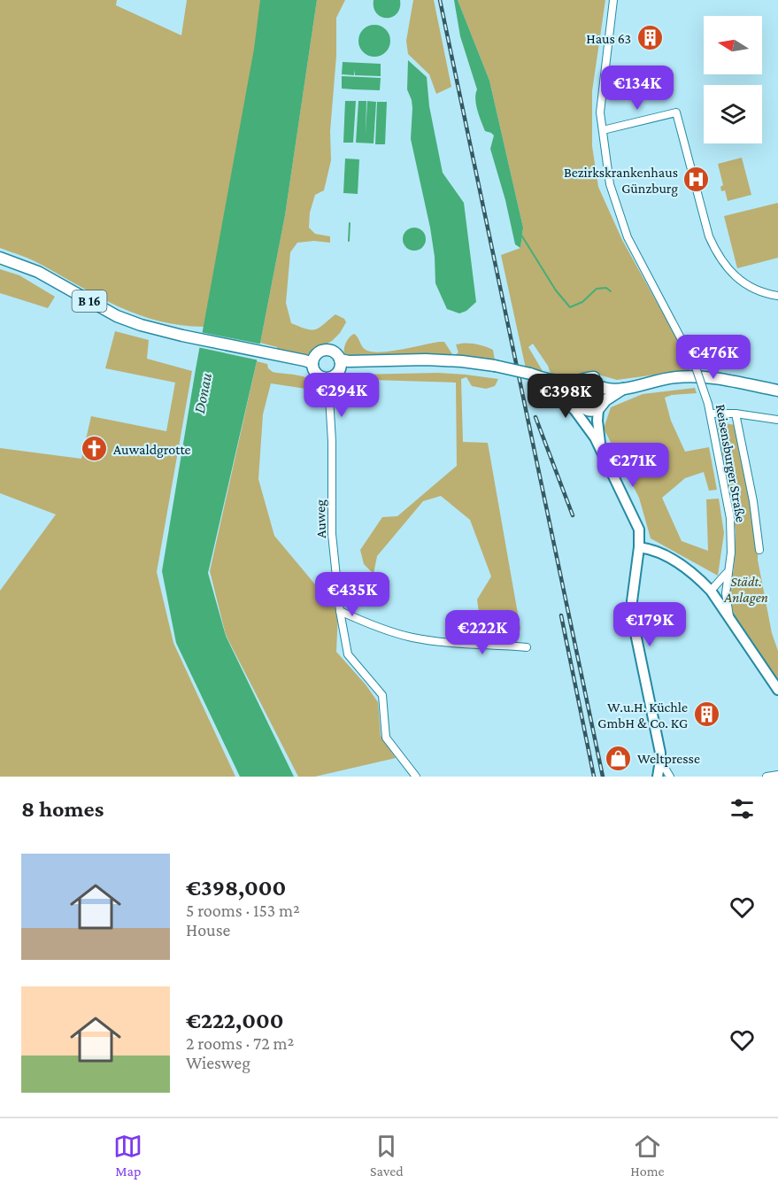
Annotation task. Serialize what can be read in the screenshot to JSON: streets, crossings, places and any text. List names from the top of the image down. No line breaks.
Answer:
{"streets":{"main road":["B 16"],"street":["Reisensburger Straße","Auweg"]},"crossings":[["B 16","Auweg"]],"water":["Donau"],"parks":["Städt. Anlagen"],"places":{"building":["Haus 63","W.u.H. Küchle GmbH & Co. KG"],"hospital":["Bezirkskrankenhaus Günzburg"],"church":["Auwaldgrotte"],"shop":["Weltpresse"]},"north":"left","page":{"price":["€134K","€476K","€294K","€398K","€271K","€435K","€179K","€222K"],"heading":"8 homes","list":[{"name":"€398,000","note":"5 rooms · 153 m² · House"},{"name":"€222,000","note":"2 rooms · 72 m² · Wiesweg"}],"tabs":["Map","Saved","Home"]}}
